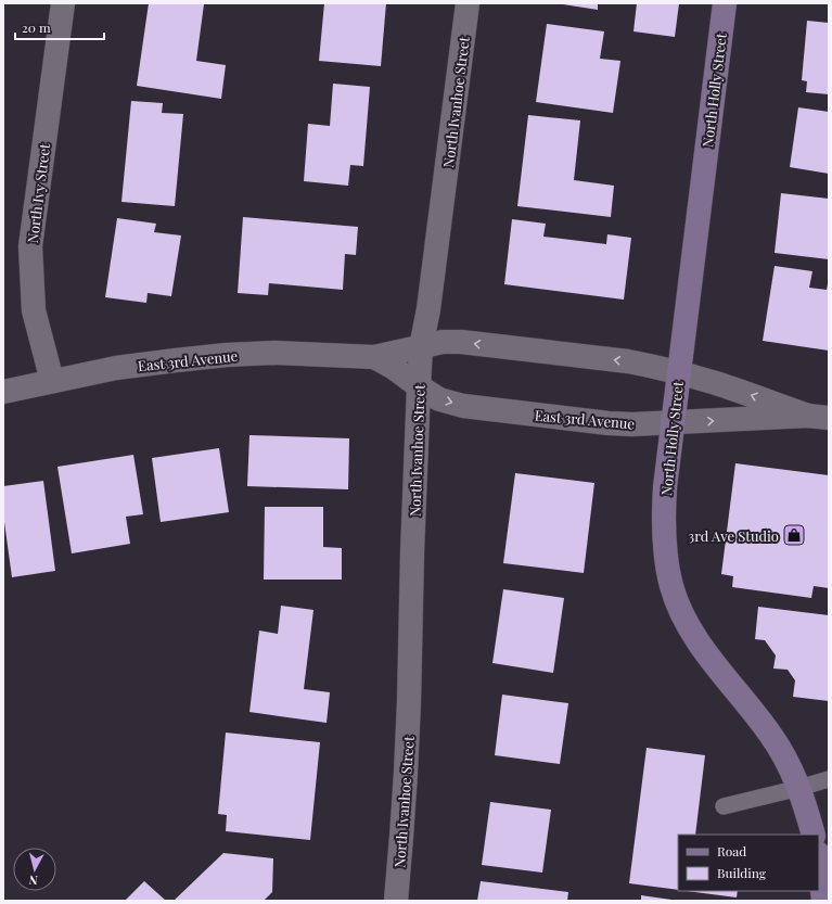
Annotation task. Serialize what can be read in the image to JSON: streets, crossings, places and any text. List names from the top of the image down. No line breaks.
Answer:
{"streets":{"street":["North Holly Street","North Ivanhoe Street","North Ivy Street","East 3rd Avenue"]},"crossings":[["North Holly Street","East 3rd Avenue"],["North Ivanhoe Street","East 3rd Avenue"],["North Ivy Street","East 3rd Avenue"]],"places":{"shop":["3rd Ave Studio"]},"legend":["Road","Building"],"scale_bar":"20 m","north":"bottom"}
